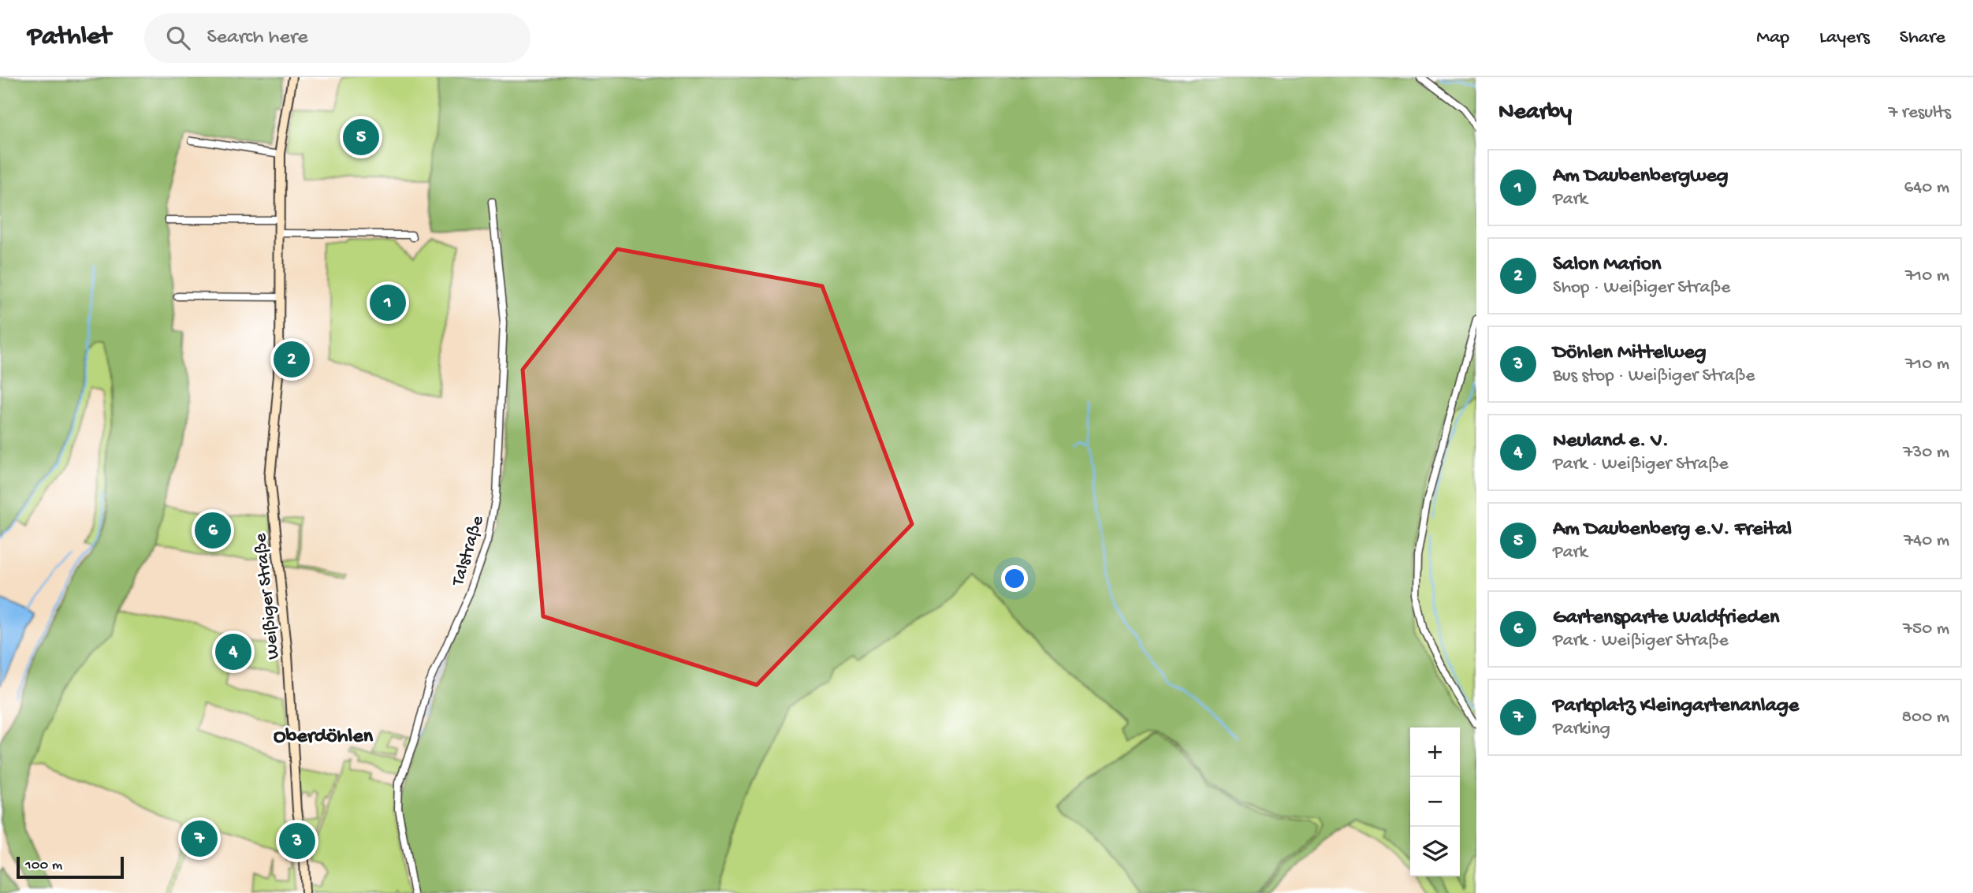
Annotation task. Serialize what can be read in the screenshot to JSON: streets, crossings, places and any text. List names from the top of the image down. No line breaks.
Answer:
{"streets":{"street":["Talstraße","Weißiger Straße"]},"districts":["Oberdöhlen"],"scale_bar":"100 m","page":{"header":"Pathlet","search":"Search here","nav":["Map","Layers","Share"],"heading":["Nearby","7 results"],"pins":["5","1","2","6","4","7","3"],"list":[{"mark":"1","name":"Am Daubenbergweg","note":"Park","value":"640 m"},{"mark":"2","name":"Salon Marion","note":"Shop · Weißiger Straße","value":"710 m"},{"mark":"3","name":"Döhlen Mittelweg","note":"Bus stop · Weißiger Straße","value":"710 m"},{"mark":"4","name":"Neuland e. V.","note":"Park · Weißiger Straße","value":"730 m"},{"mark":"5","name":"Am Daubenberg e.V. Freital","note":"Park","value":"740 m"},{"mark":"6","name":"Gartensparte Waldfrieden","note":"Park · Weißiger Straße","value":"750 m"},{"mark":"7","name":"Parkplatz Kleingartenanlage","note":"Parking","value":"800 m"}],"map_buttons":["+","−"],"scale":"100 m"}}
